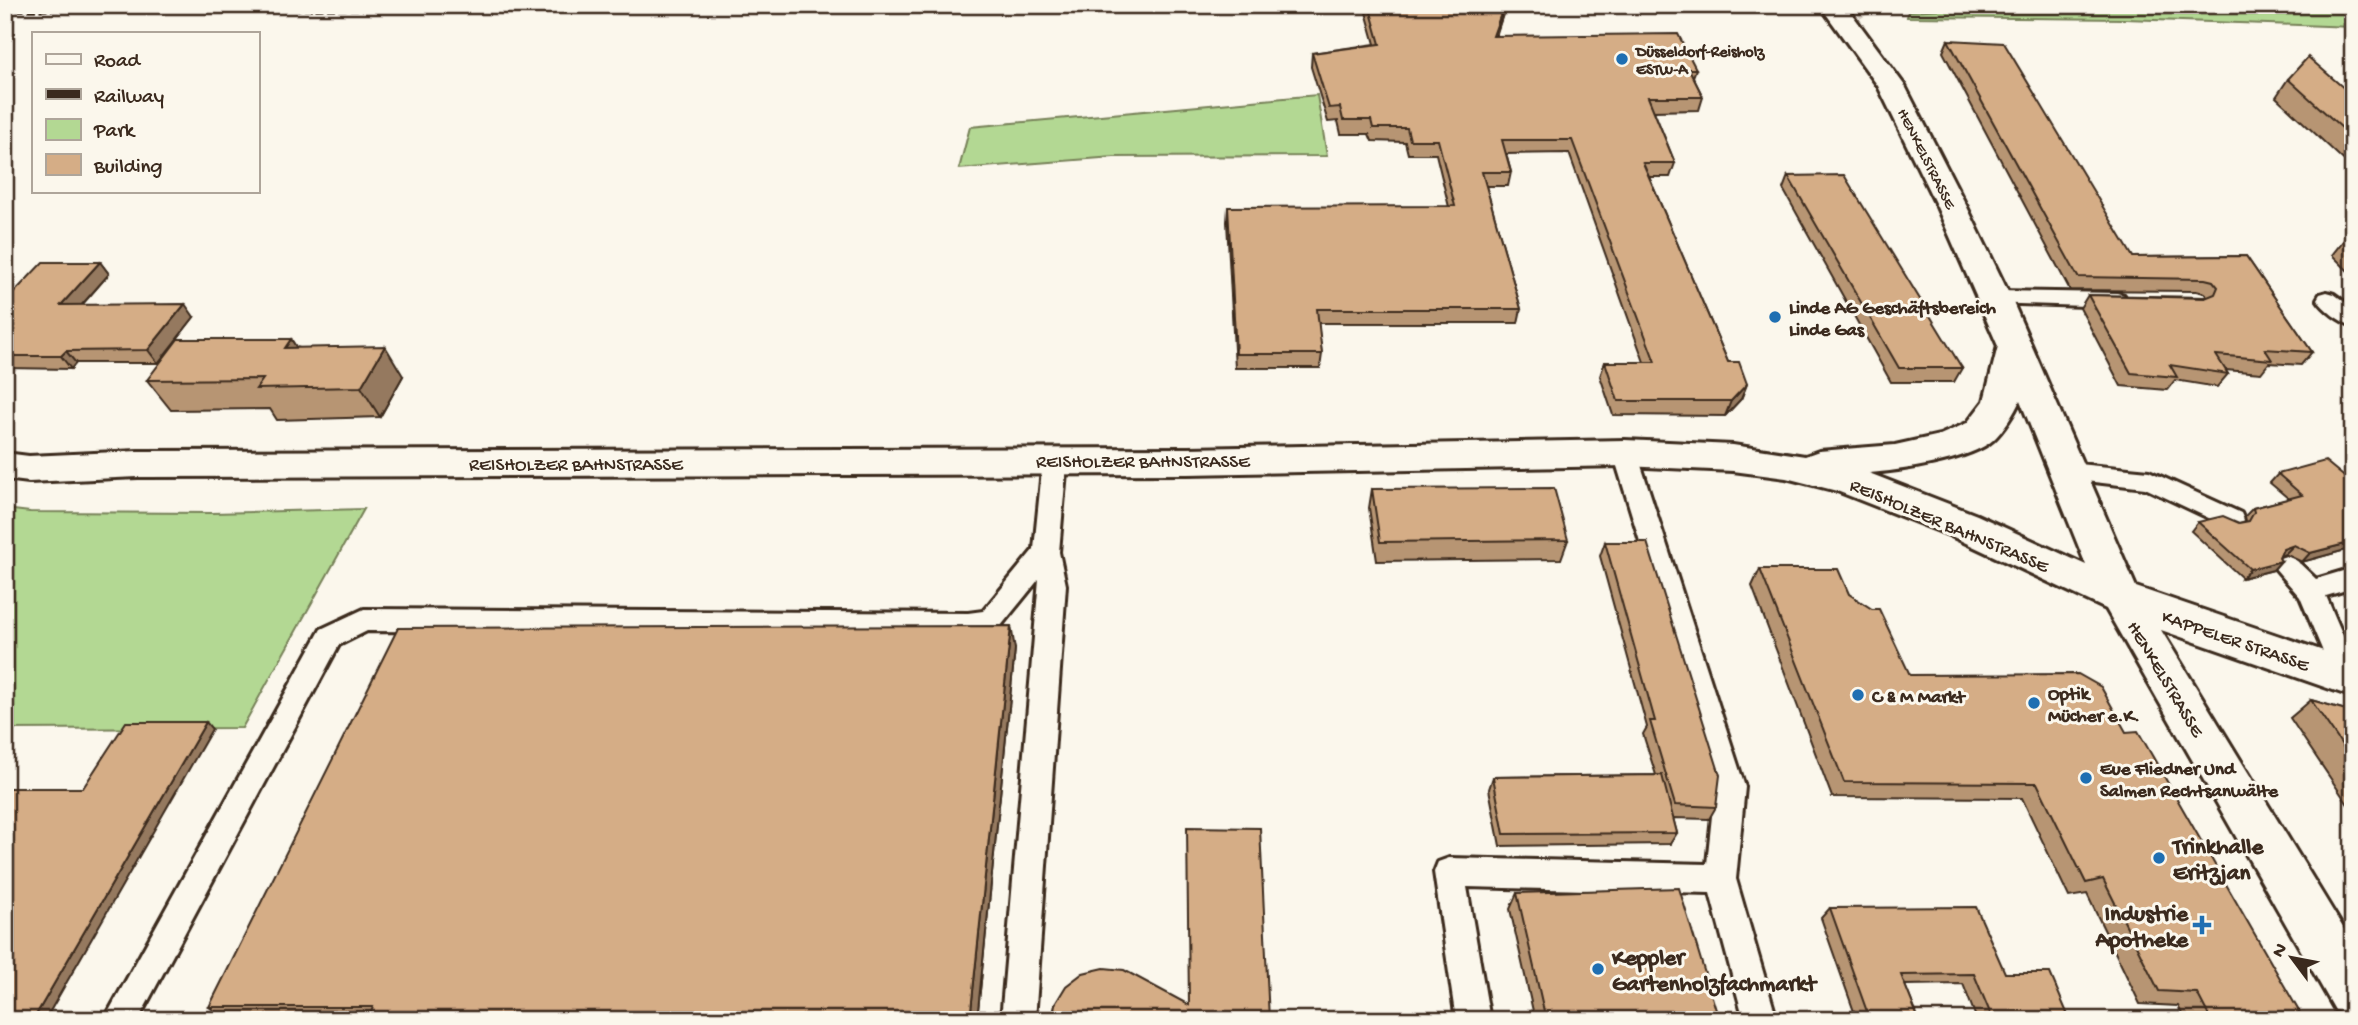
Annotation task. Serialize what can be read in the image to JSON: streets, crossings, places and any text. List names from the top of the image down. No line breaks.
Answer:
{"streets":{"street":["HENKELSTRASSE","REISHOLZER BAHNSTRASSE","KAPPELER STRASSE"]},"crossings":[["HENKELSTRASSE","REISHOLZER BAHNSTRASSE"],["HENKELSTRASSE","KAPPELER STRASSE"],["REISHOLZER BAHNSTRASSE","KAPPELER STRASSE"]],"places":{"other":["Düsseldorf-Reisholz ESTW-A","Linde AG Geschäftsbereich Linde Gas","C & M Markt","Optik Mücher e.K.","Eue Fliedner Und Salmen Rechtsanwälte","Trinkhalle Eritzjan","Keppler Gartenholzfachmarkt"],"health":["Industrie Apotheke"]},"legend":["Road","Railway","Park","Building"],"north":"top left"}
